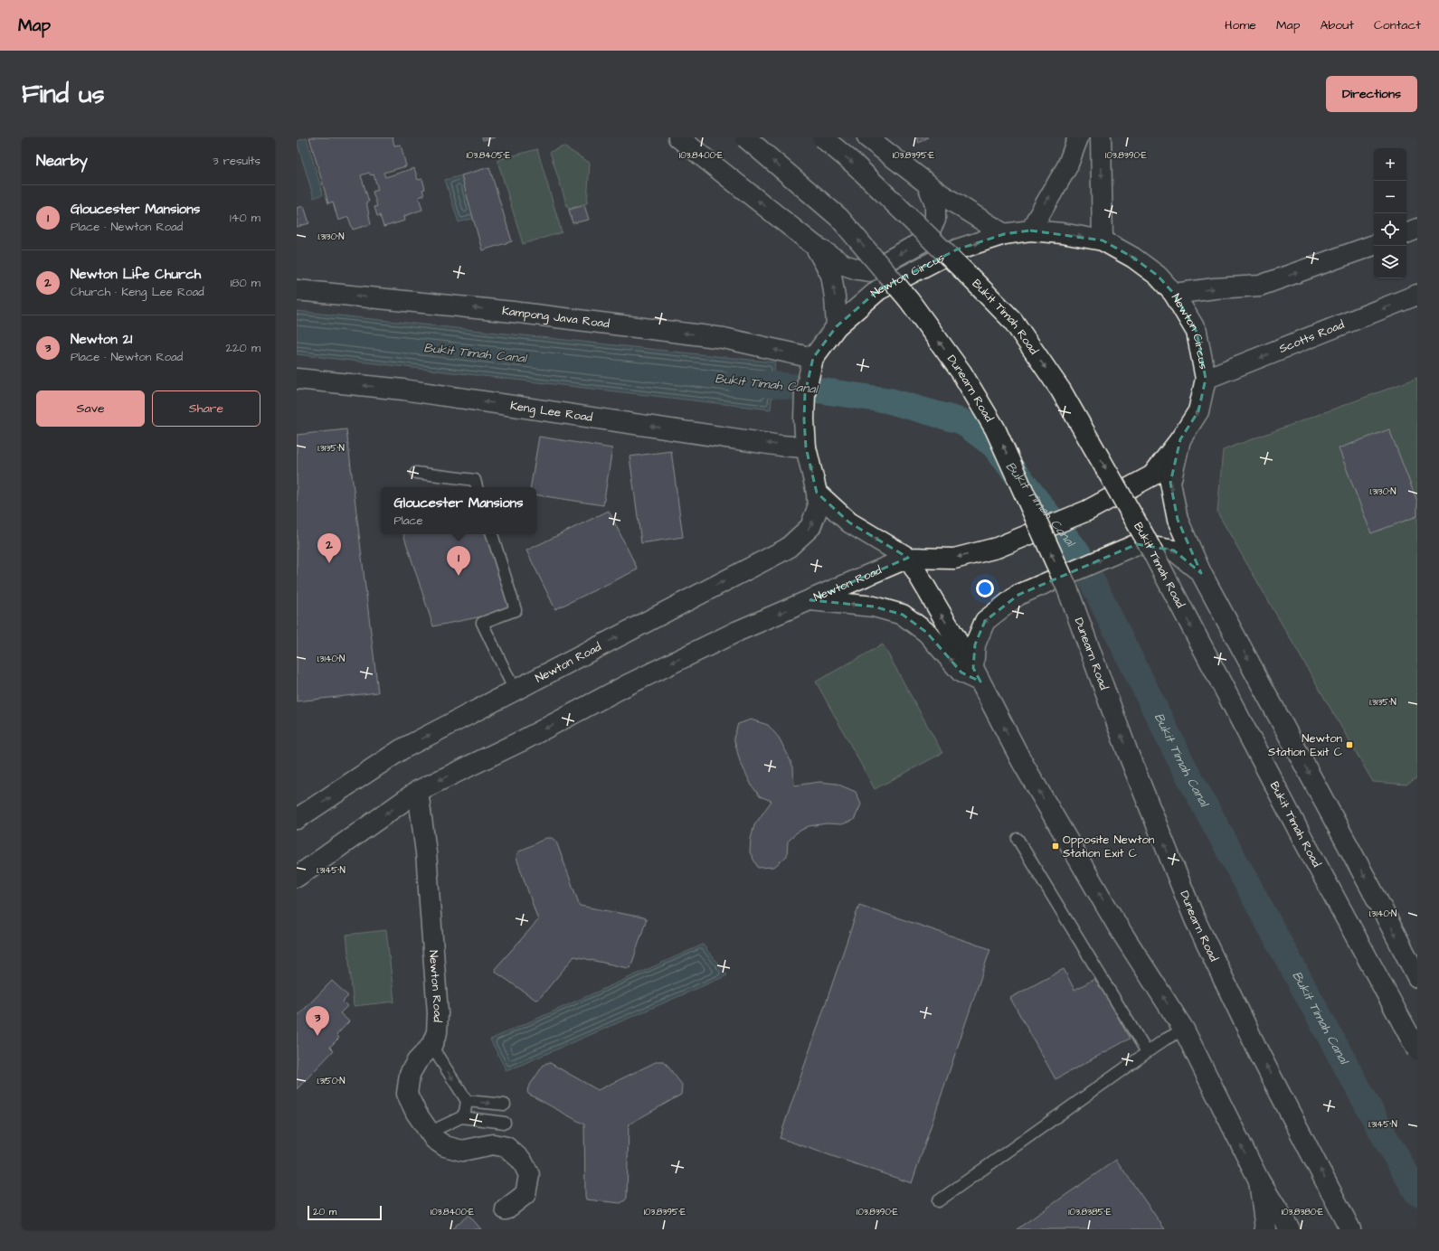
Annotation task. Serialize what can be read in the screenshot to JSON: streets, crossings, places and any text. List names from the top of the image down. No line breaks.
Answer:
{"streets":{"main road":["Newton Circus","Kampong Java Road","Bukit Timah Road","Scotts Road","Dunearn Road","Keng Lee Road","Newton Road"]},"crossings":[["Newton Circus","Kampong Java Road"],["Newton Circus","Scotts Road"],["Newton Circus","Keng Lee Road"],["Newton Circus","Newton Road"]],"one_way":["Kampong Java Road","Keng Lee Road"],"water":["Bukit Timah Canal"],"places":{"transit":["Newton Station Exit C","Opposite Newton Station Exit C"]},"scale_bar":"20 m","page":{"header":"Map","nav":["Home","Map","About","Contact"],"buttons":["Directions",["Save","Share"]],"title":"Find us","heading":["Nearby","3 results"],"map_buttons":["+","−"],"list":[{"mark":"1","name":"Gloucester Mansions","note":"Place · Newton Road","value":"140 m"},{"mark":"2","name":"Newton Life Church","note":"Church · Keng Lee Road","value":"180 m"},{"mark":"3","name":"Newton 21","note":"Place · Newton Road","value":"220 m"}],"popup":["Gloucester Mansions","Place"],"pins":["2","1","3"],"scale":"20 m"},"coordinates":["103.8405°E","103.8400°E","103.8395°E","103.8390°E","1.3130°N","1.3135°N","1.3140°N","1.3145°N","1.3150°N","103.8385°E","103.8380°E"]}
